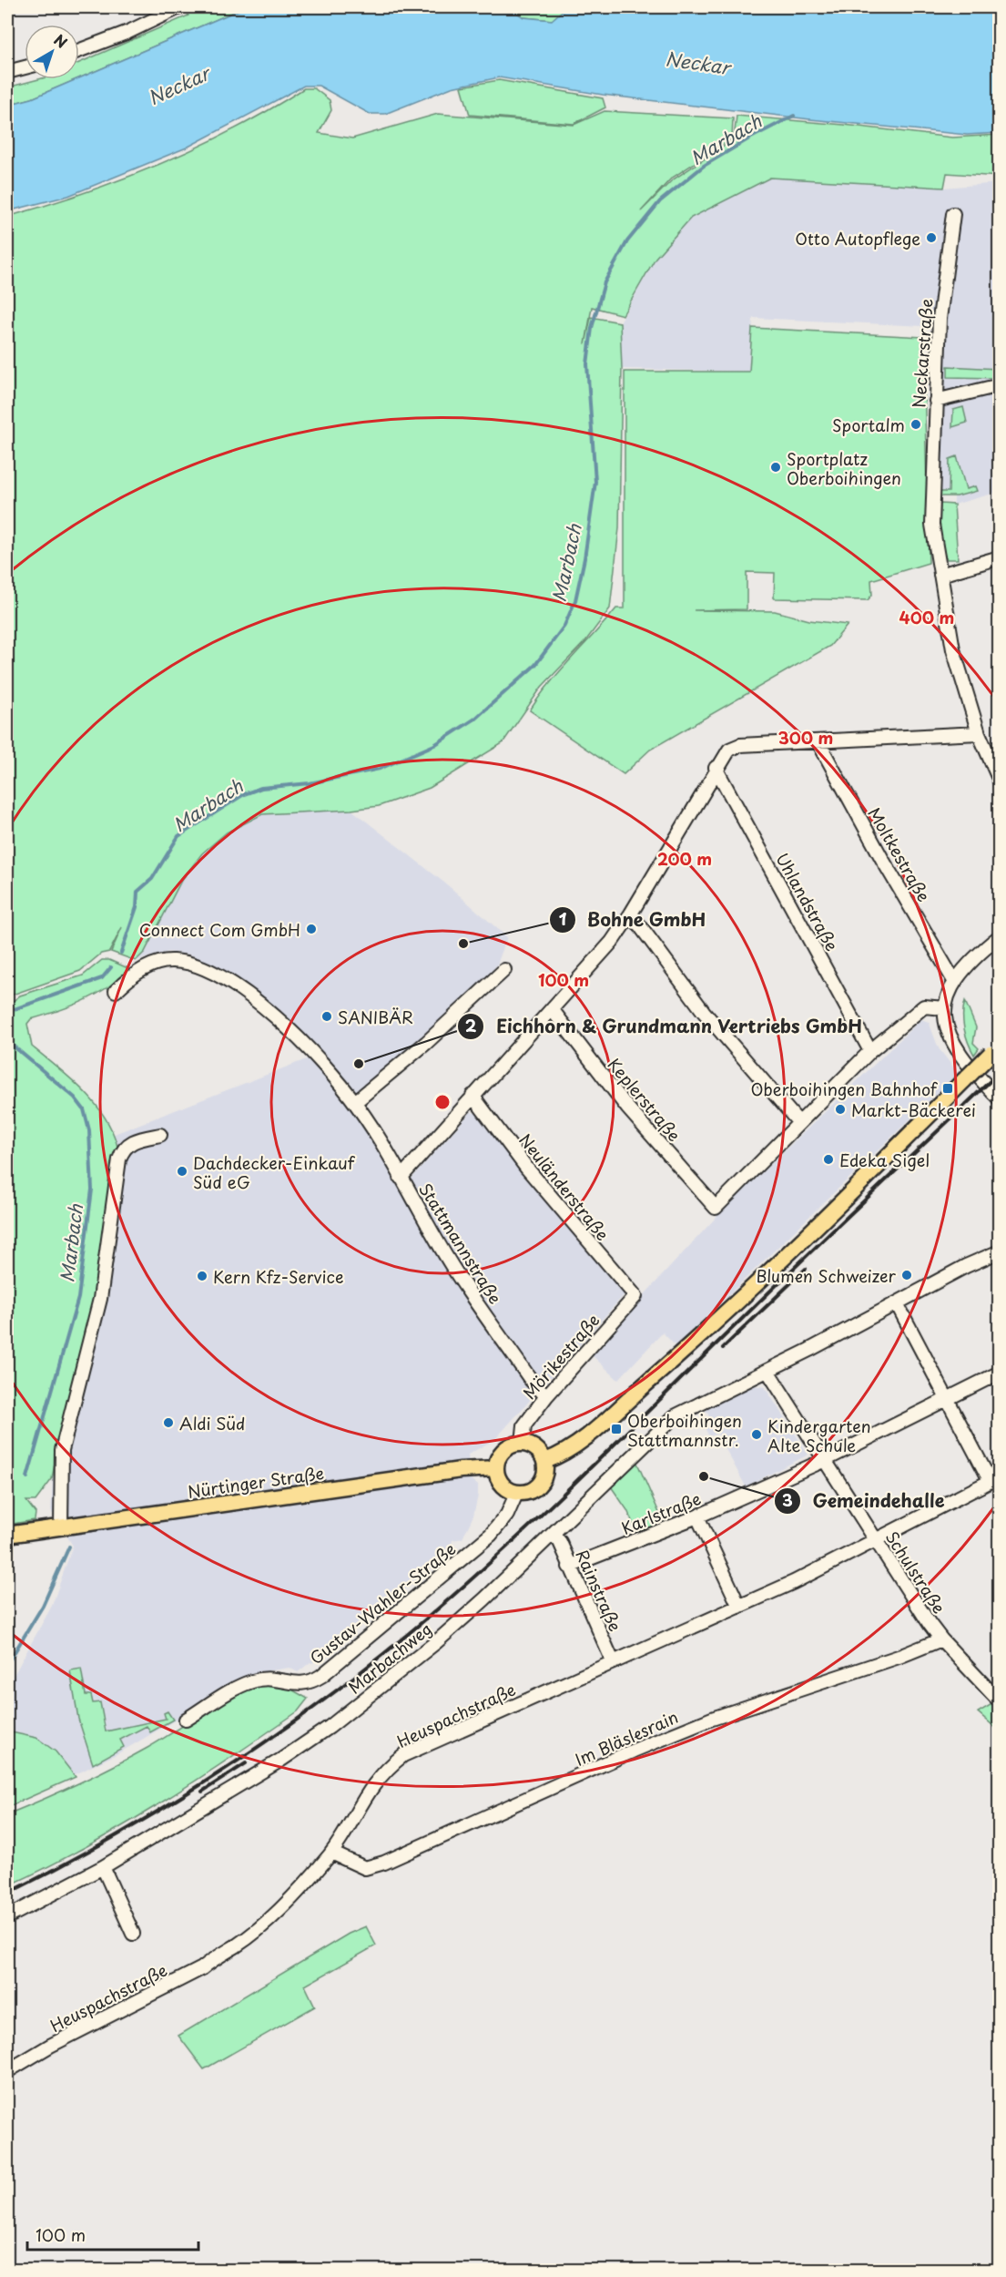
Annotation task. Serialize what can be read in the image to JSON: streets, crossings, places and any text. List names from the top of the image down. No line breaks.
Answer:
{"streets":{"main road":["Nürtinger Straße"],"street":["Neckarstraße","Moltkestraße","Uhlandstraße","Keplerstraße","Neuländerstraße","Stattmannstraße","Mörikestraße","Karlstraße","Schulstraße","Rainstraße","Gustav-Wahler-Straße","Marbachweg","Heuspachstraße","Im Bläslesrain"]},"crossings":[["Neuländerstraße","Mörikestraße"],["Stattmannstraße","Mörikestraße"],["Mörikestraße","Nürtinger Straße"],["Mörikestraße","Gustav-Wahler-Straße"],["Nürtinger Straße","Gustav-Wahler-Straße"],["Karlstraße","Schulstraße"],["Karlstraße","Rainstraße"],["Schulstraße","Marbachweg"],["Schulstraße","Heuspachstraße"],["Schulstraße","Im Bläslesrain"],["Rainstraße","Marbachweg"],["Rainstraße","Heuspachstraße"],["Heuspachstraße","Im Bläslesrain"]],"water":["Neckar","Marbach"],"places":{"other":["Otto Autopflege","Sportalm","Sportplatz Oberboihingen","Connect Com GmbH","Bohne GmbH","SANIBÄR","Eichhorn & Grundmann Vertriebs GmbH","Markt-Bäckerei","Edeka Sigel","Dachdecker-Einkauf Süd eG","Blumen Schweizer","Kern Kfz-Service","Aldi Süd","Kindergarten Alte Schule","Gemeindehalle"],"transit":["Oberboihingen Bahnhof","Oberboihingen Stattmannstr."]},"scale_bar":"100 m","north":"top right","rings":["400 m","300 m","200 m","100 m"]}
